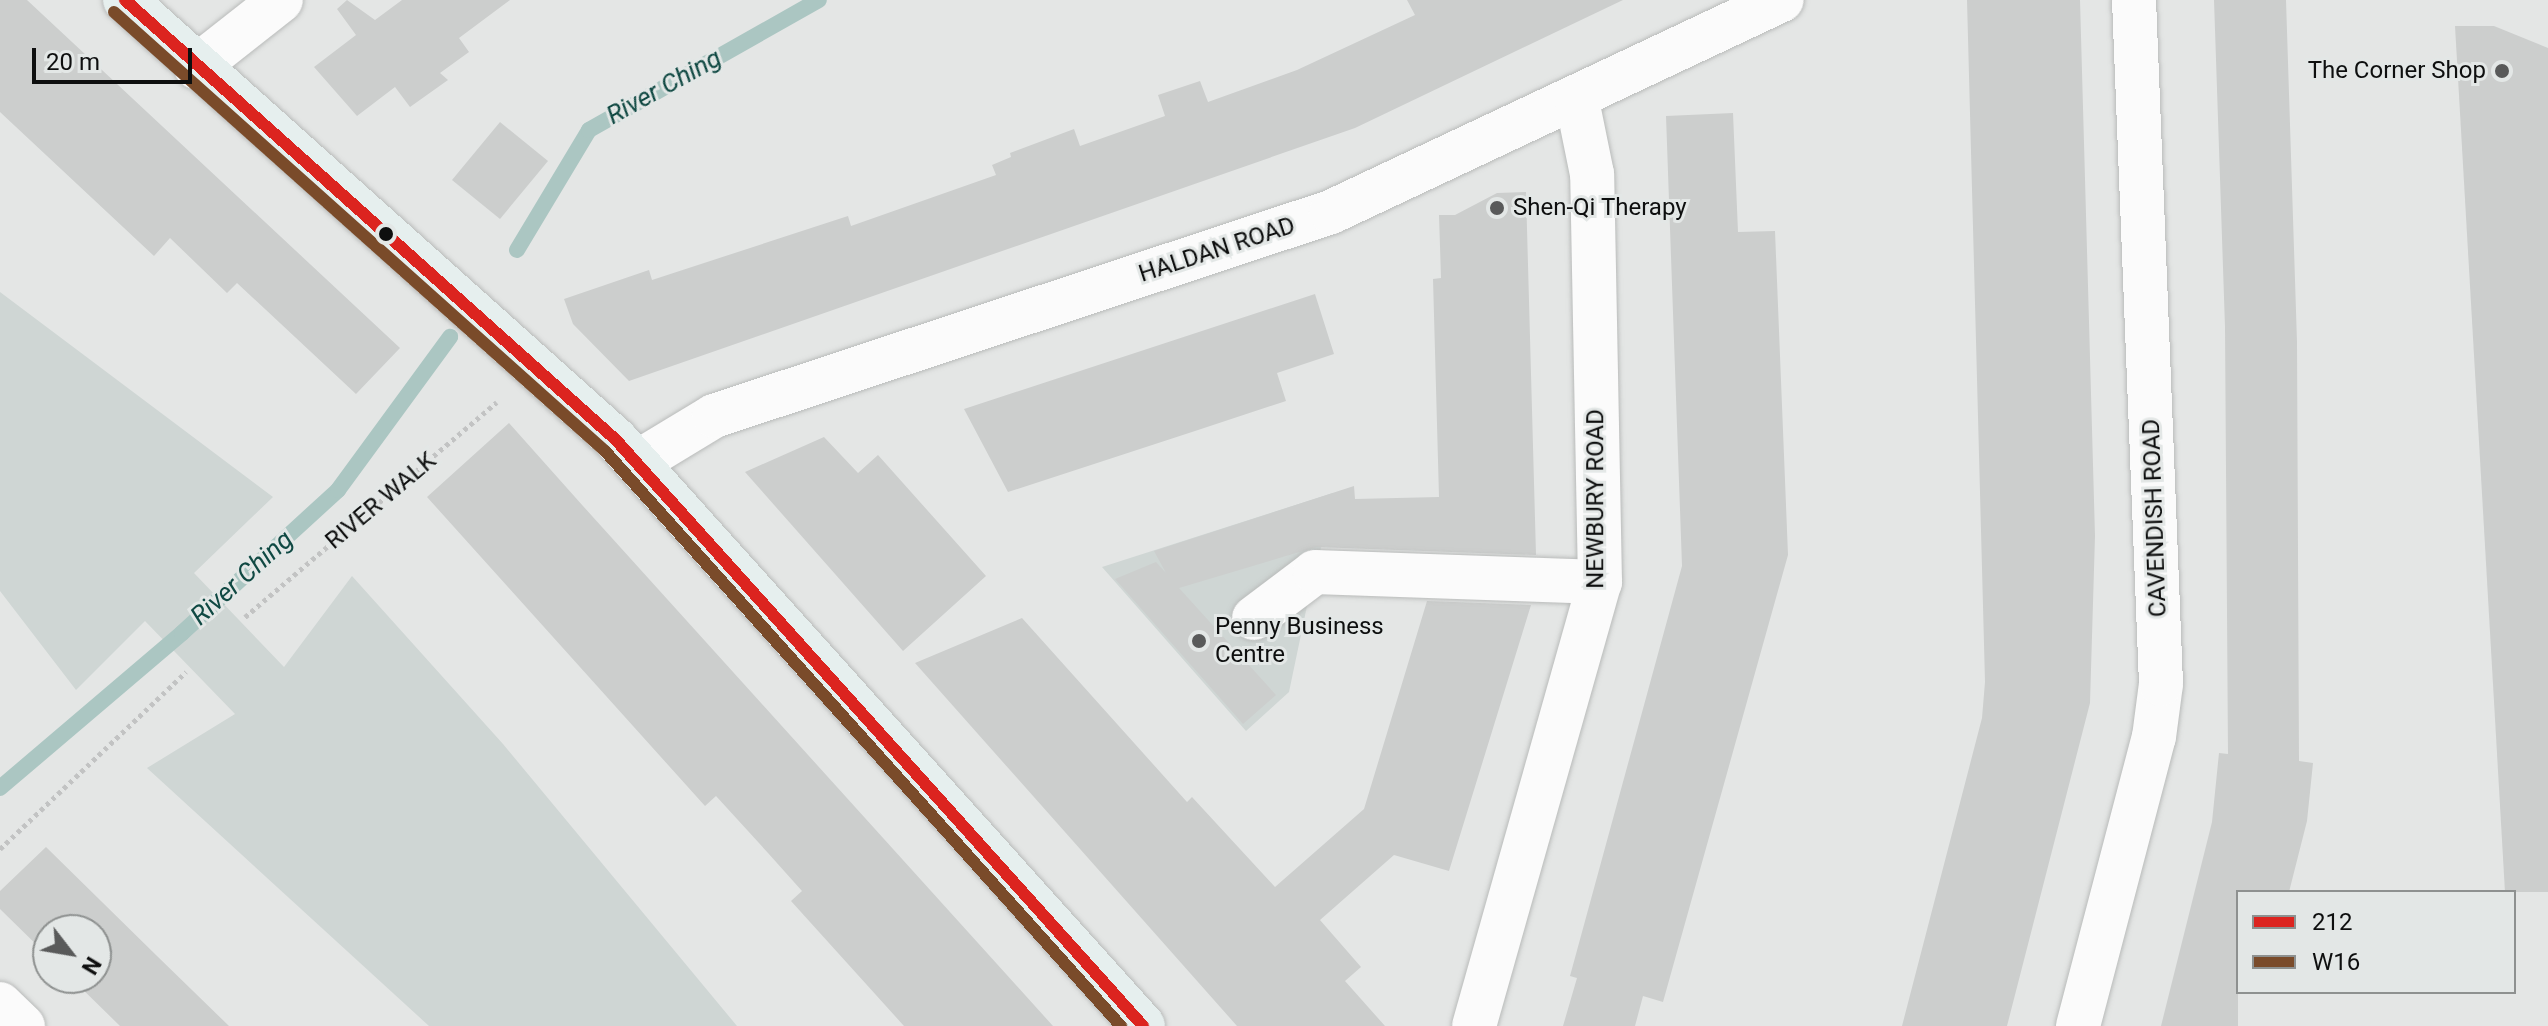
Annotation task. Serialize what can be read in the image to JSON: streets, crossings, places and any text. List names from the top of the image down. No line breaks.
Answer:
{"streets":{"street":["HALDAN ROAD","NEWBURY ROAD","CAVENDISH ROAD"],"path":["RIVER WALK"]},"crossings":[["HALDAN ROAD","NEWBURY ROAD"]],"water":["River Ching"],"places":["The Corner Shop","Shen-Qi Therapy","Penny Business Centre"],"lines":["transit line 212","transit line W16"],"legend":["212","W16"],"scale_bar":"20 m","north":"bottom right"}
